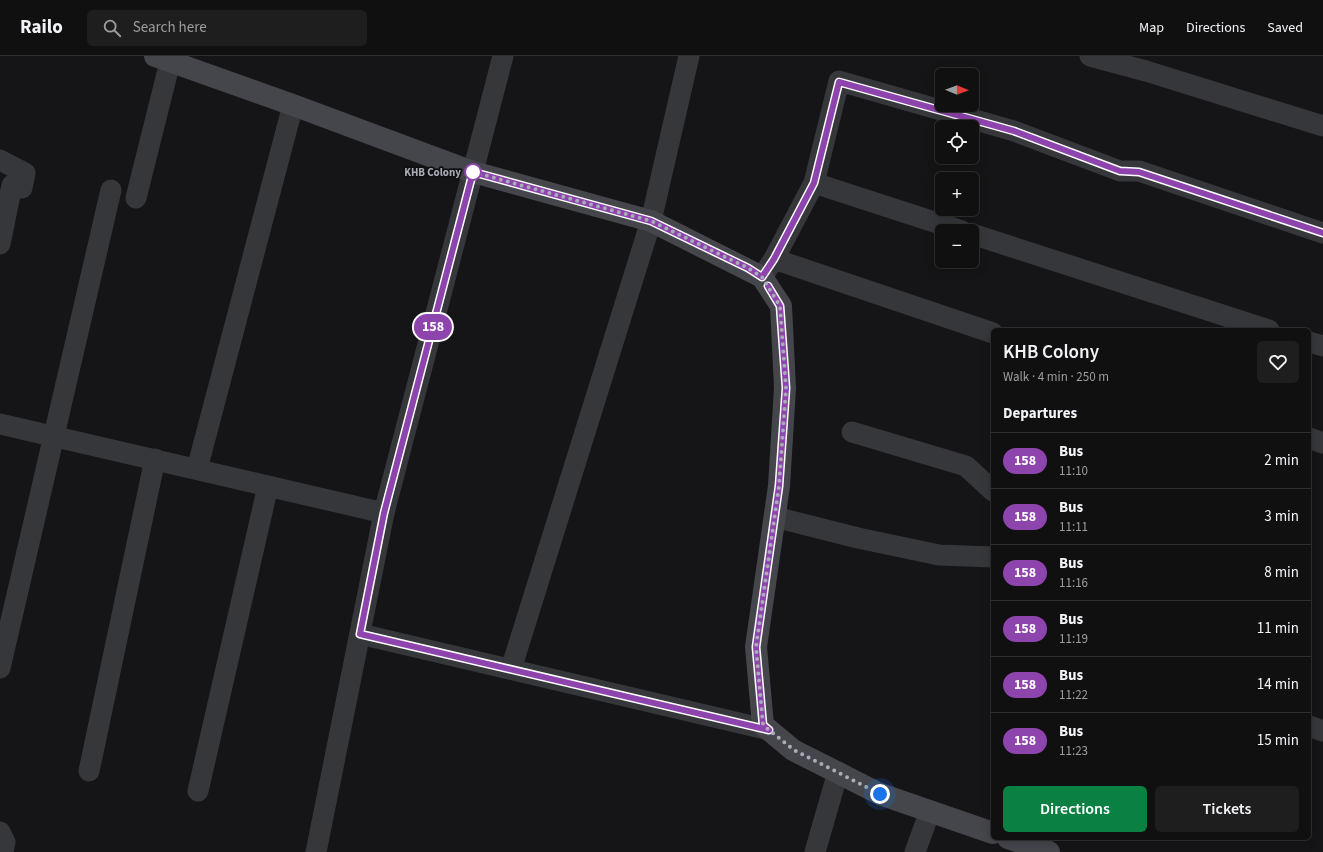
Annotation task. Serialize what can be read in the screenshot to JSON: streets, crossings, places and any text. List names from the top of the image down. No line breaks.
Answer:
{"places":["KHB Colony"],"lines":["bus line 158"],"north":"right","page":{"header":"Railo","search":"Search here","nav":["Map","Directions","Saved"],"on_map":"158","map_buttons":["+","−"],"heading":[["KHB Colony","Walk · 4 min · 250 m"],"Departures"],"list":[{"mark":"158","name":"Bus","note":"11:10","value":"2 min"},{"mark":"158","name":"Bus","note":"11:11","value":"3 min"},{"mark":"158","name":"Bus","note":"11:16","value":"8 min"},{"mark":"158","name":"Bus","note":"11:19","value":"11 min"},{"mark":"158","name":"Bus","note":"11:22","value":"14 min"},{"mark":"158","name":"Bus","note":"11:23","value":"15 min"}],"buttons":["Directions","Tickets"]}}
